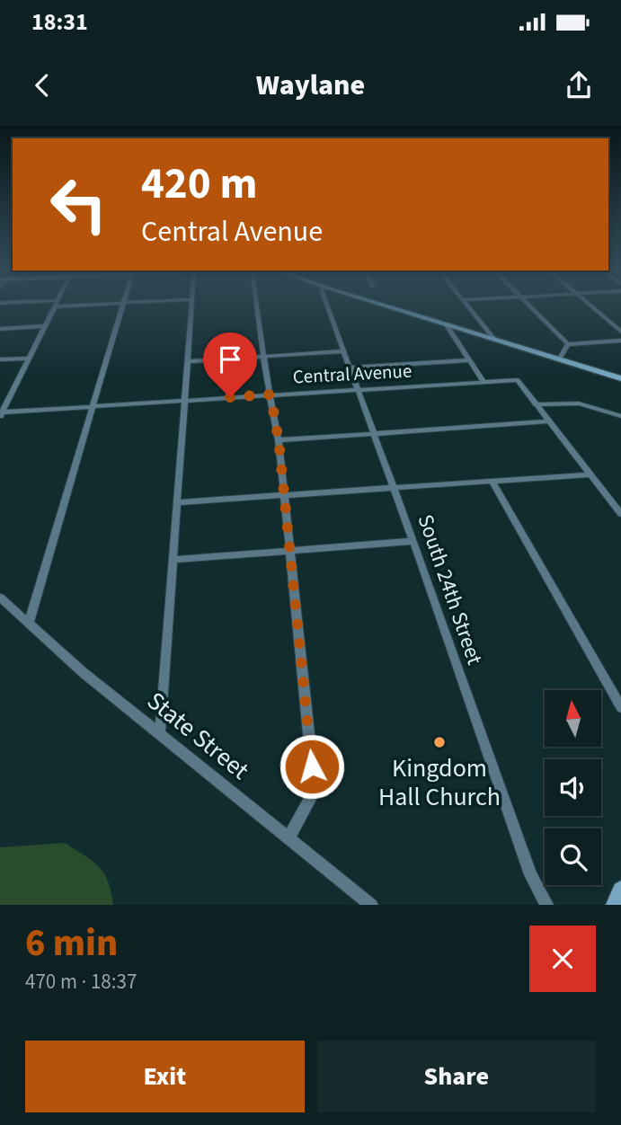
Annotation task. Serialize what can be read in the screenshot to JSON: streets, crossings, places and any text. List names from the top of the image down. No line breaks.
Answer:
{"streets":{"street":["Central Avenue","South 24th Street","State Street"]},"crossings":[["Central Avenue","South 24th Street"]],"places":["Kingdom Hall Church"],"north":"top","page":{"status":"18:31","header":"Waylane","turn":["420 m","Central Avenue"],"heading":["6 min","470 m · 18:37"],"buttons":["Exit","Share"]}}
